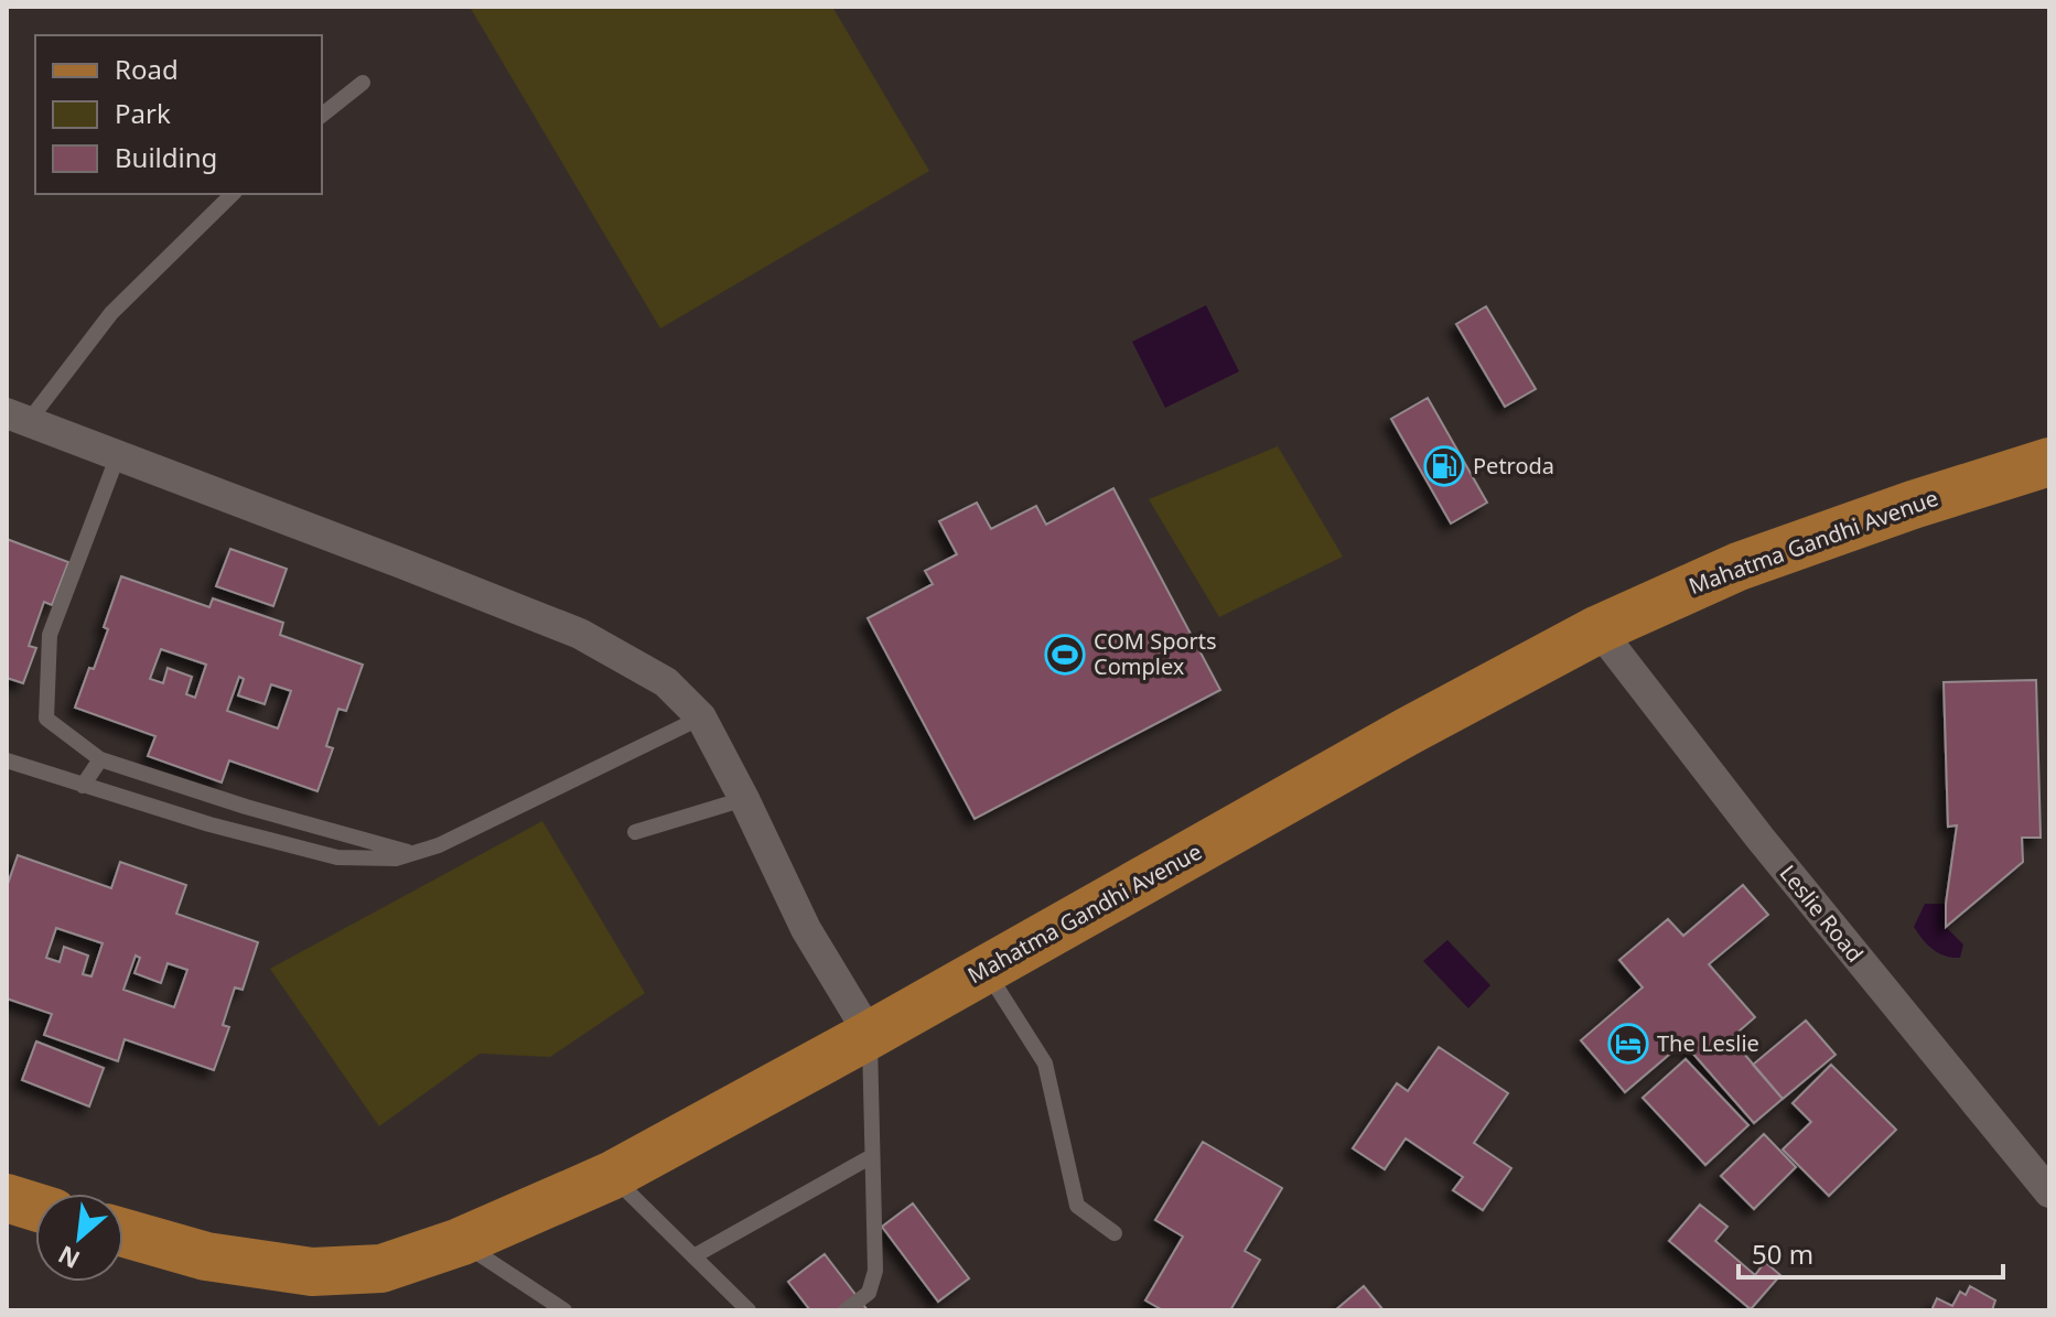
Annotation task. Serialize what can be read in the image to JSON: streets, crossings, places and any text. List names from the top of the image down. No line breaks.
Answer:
{"streets":{"main road":["Mahatma Gandhi Avenue"],"street":["Leslie Road"]},"crossings":[["Mahatma Gandhi Avenue","Leslie Road"]],"places":{"fuel station":["Petroda"],"sports":["COM Sports Complex"],"hotel":["The Leslie"]},"legend":["Road","Park","Building"],"scale_bar":"50 m","north":"bottom left"}
